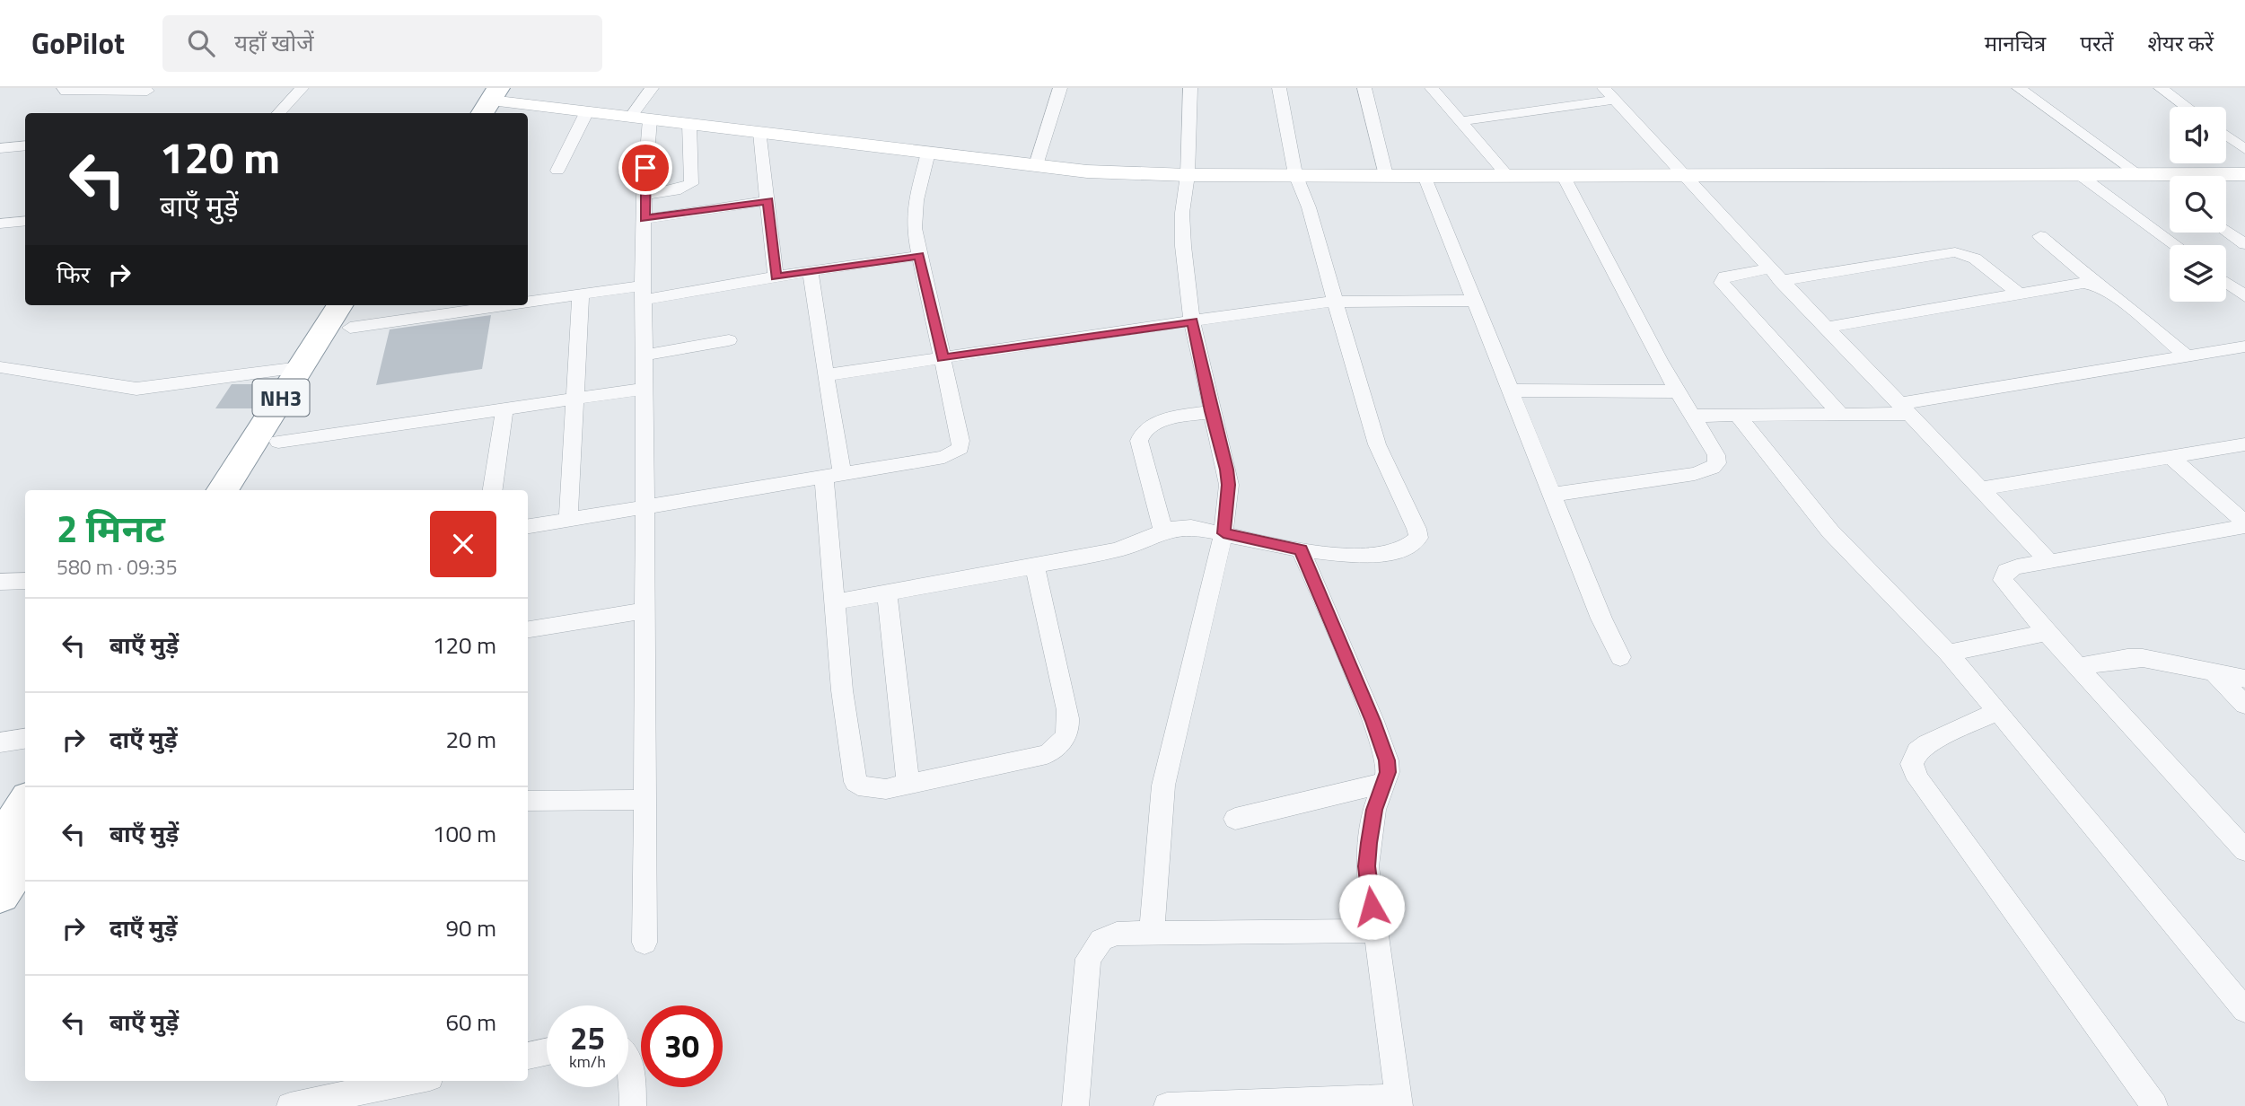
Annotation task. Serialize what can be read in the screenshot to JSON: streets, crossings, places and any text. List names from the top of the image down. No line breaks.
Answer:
{"streets":{"highway":["NH3"]},"page":{"header":"GoPilot","search":"यहाँ खोजें","nav":["मानचित्र","परतें","शेयर करें"],"turn":["120 m","बाएँ मुड़ें"],"then":"फिर","heading":["2 मिनट","580 m · 09:35"],"list":[{"name":"बाएँ मुड़ें","value":"120 m"},{"name":"दाएँ मुड़ें","value":"20 m"},{"name":"बाएँ मुड़ें","value":"100 m"},{"name":"दाएँ मुड़ें","value":"90 m"},{"name":"बाएँ मुड़ें","value":"60 m"}],"speed":"25 km/h","limit":"30"}}
